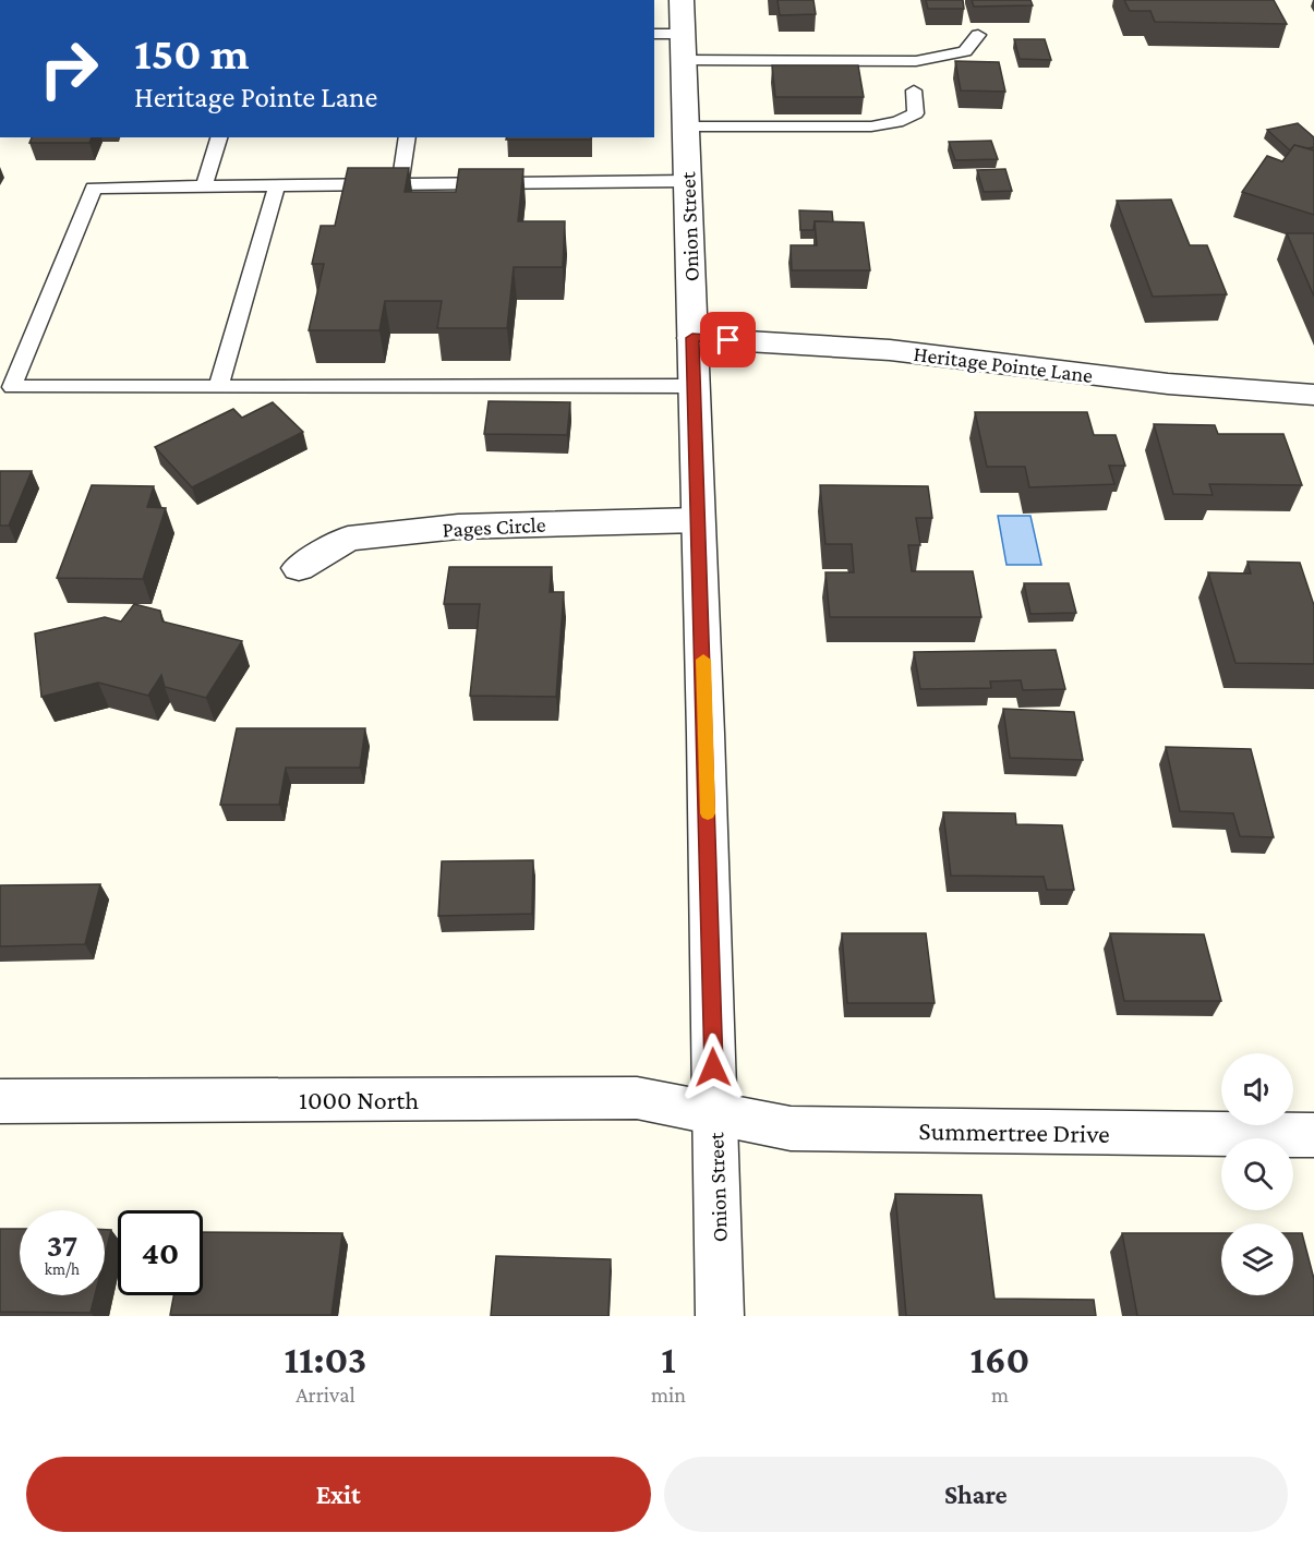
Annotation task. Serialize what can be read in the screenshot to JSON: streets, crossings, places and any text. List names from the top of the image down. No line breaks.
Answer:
{"streets":{"street":["Onion Street","Heritage Pointe Lane","Pages Circle","1000 North","Summertree Drive"]},"crossings":[["Onion Street","Heritage Pointe Lane"],["Onion Street","Pages Circle"],["Onion Street","1000 North"],["Onion Street","Summertree Drive"],["1000 North","Summertree Drive"]],"page":{"turn":["150 m","Heritage Pointe Lane"],"speed":"37 km/h","limit":"40","eta":["11:03","Arrival","1","min","160","m"],"buttons":["Exit","Share"]}}
